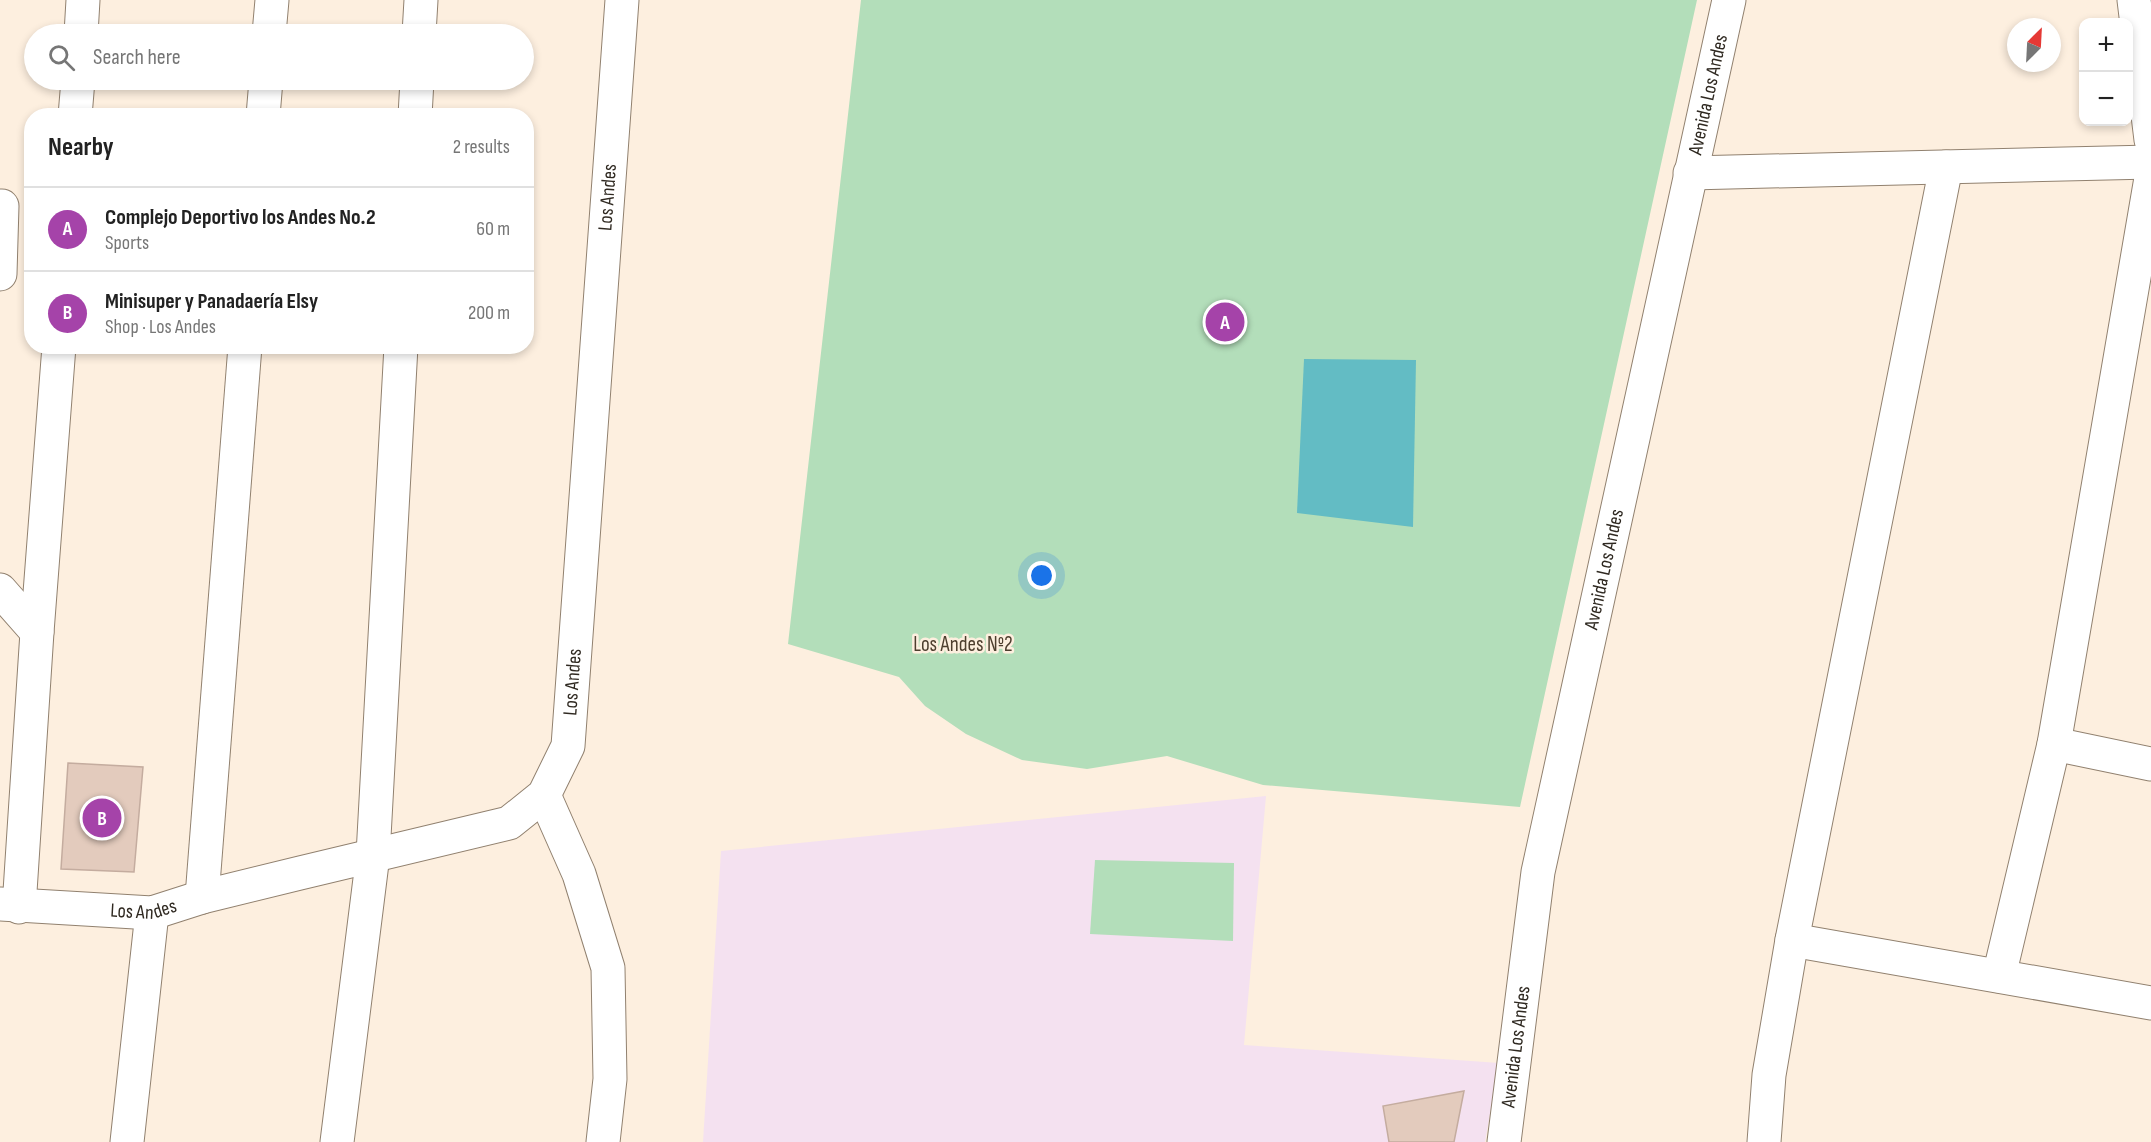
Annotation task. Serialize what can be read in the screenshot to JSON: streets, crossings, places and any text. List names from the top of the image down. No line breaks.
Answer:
{"streets":{"street":["Avenida Los Andes","Los Andes"]},"districts":["Los Andes Nº2"],"north":"top right","page":{"map_buttons":["+","−"],"search":"Search here","heading":["Nearby","2 results"],"list":[{"mark":"A","name":"Complejo Deportivo los Andes No.2","note":"Sports","value":"60 m"},{"mark":"B","name":"Minisuper y Panadaería Elsy","note":"Shop · Los Andes","value":"200 m"}],"pins":["A","B"]}}
